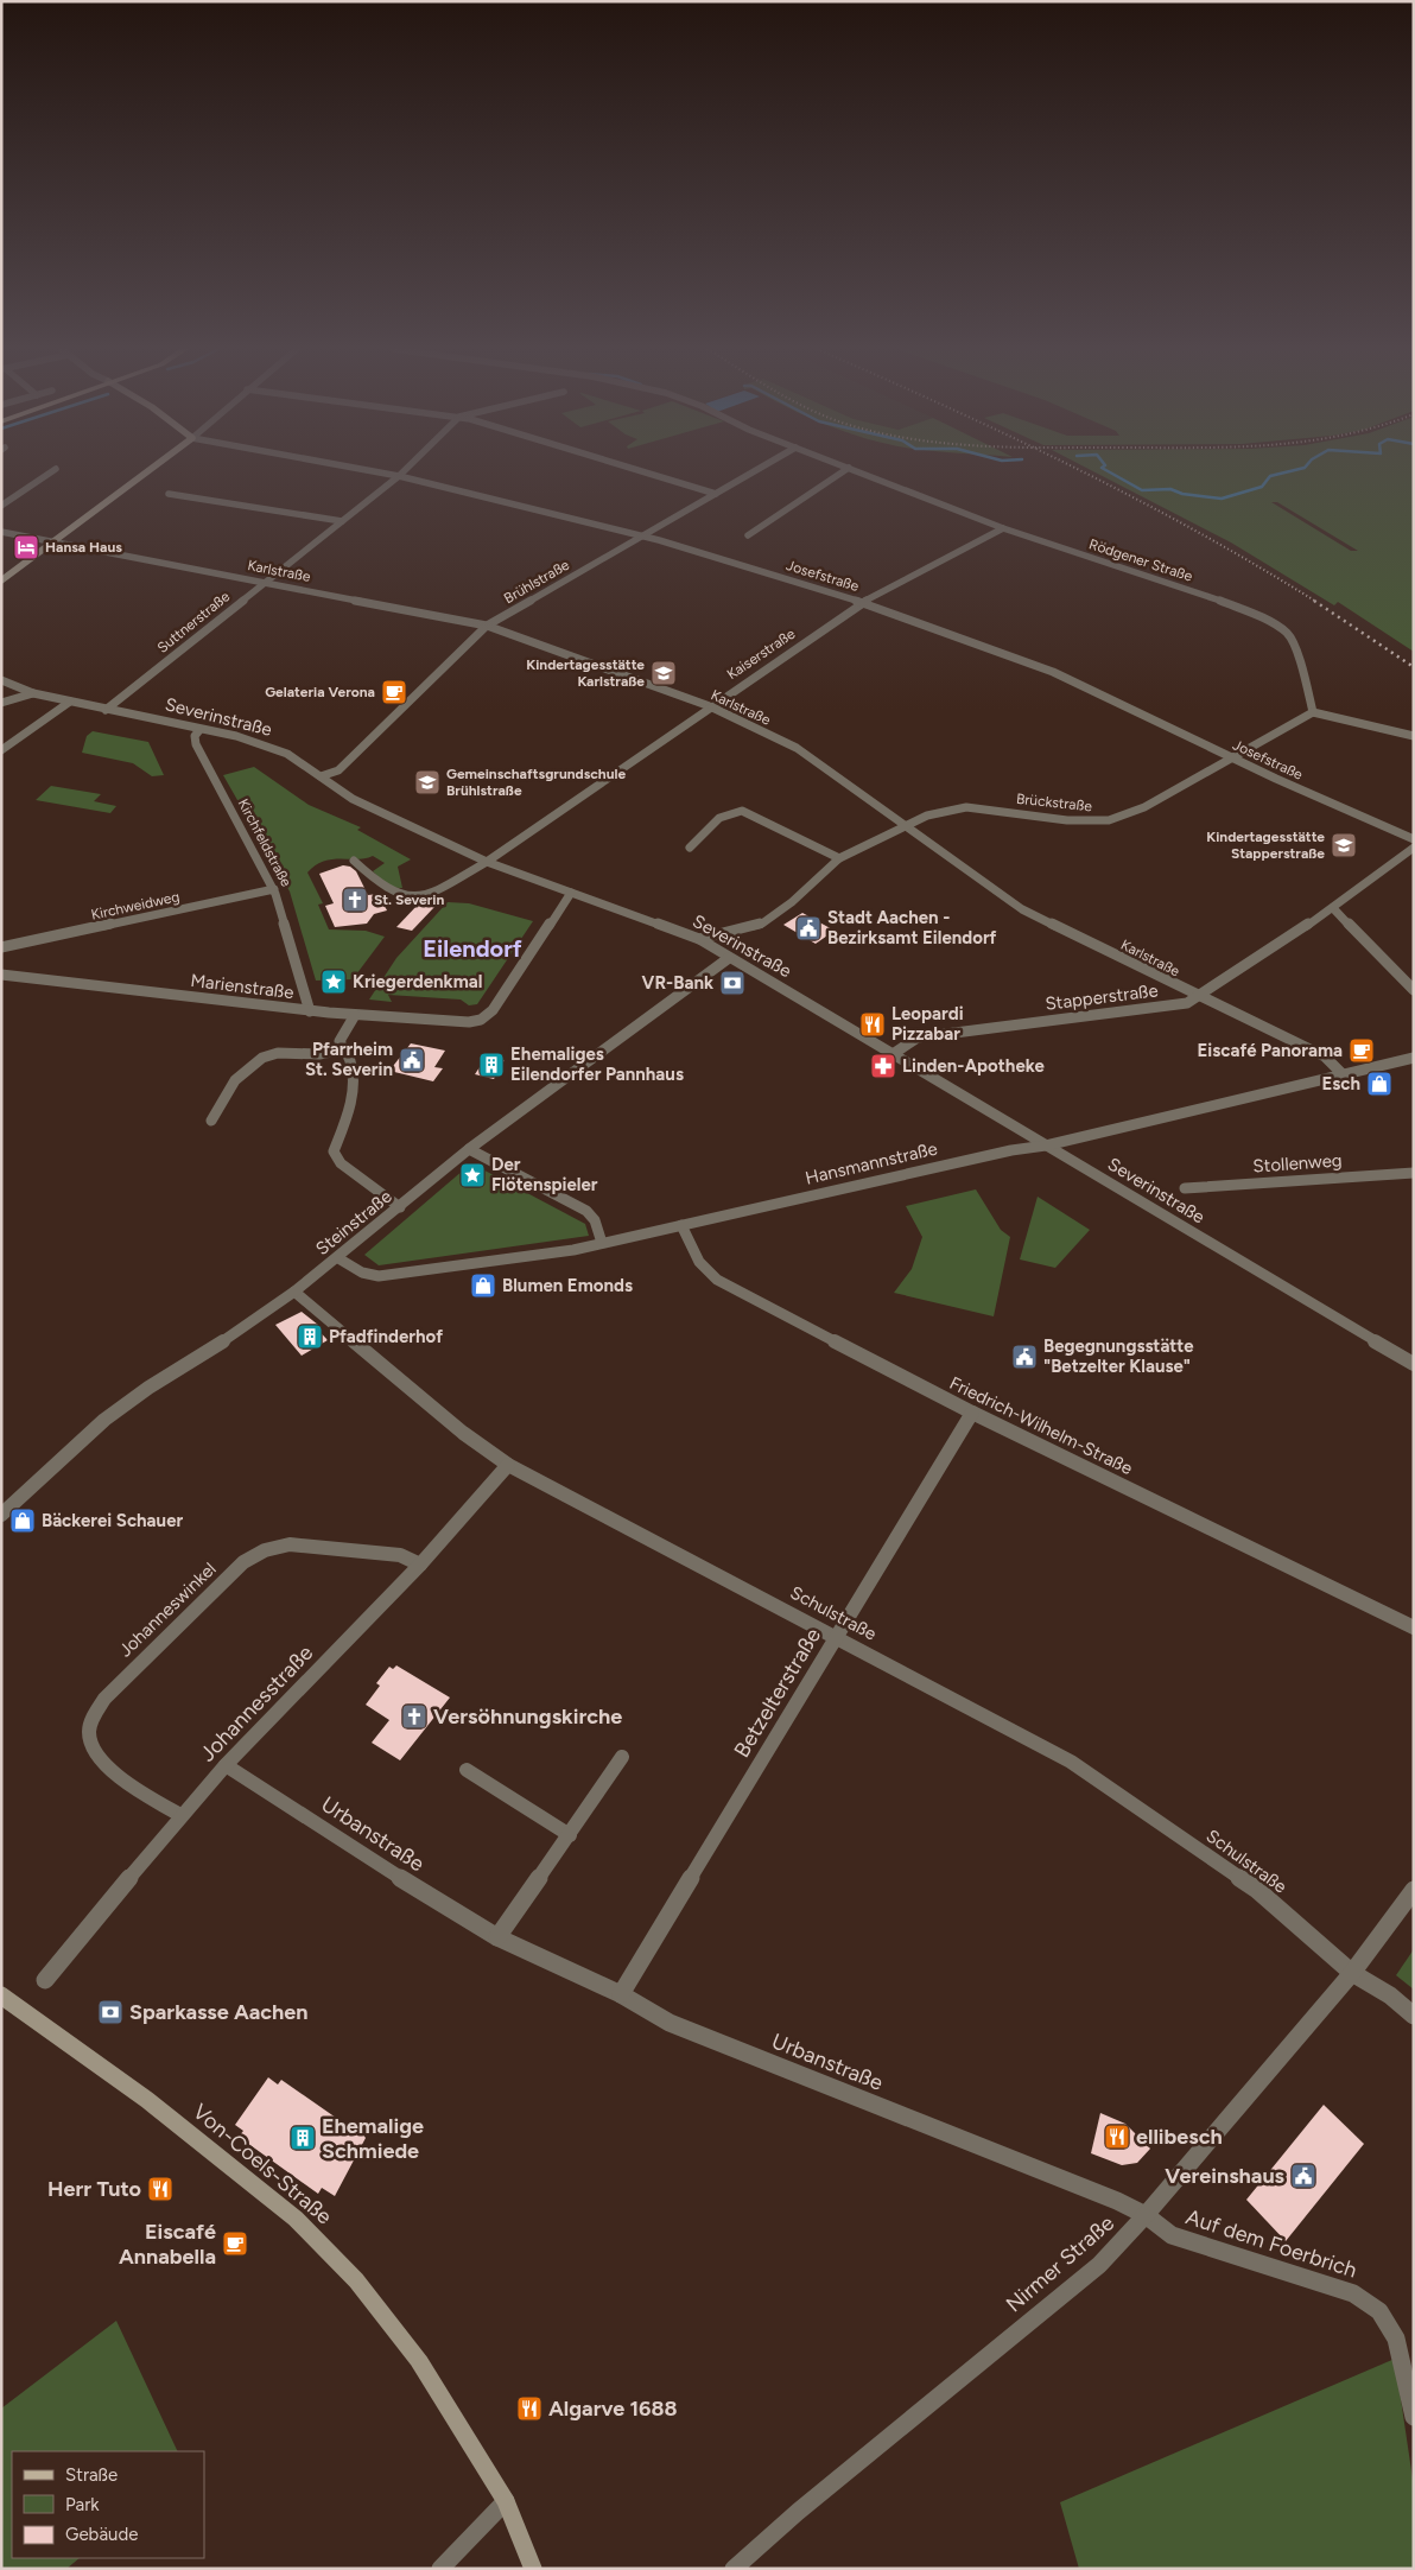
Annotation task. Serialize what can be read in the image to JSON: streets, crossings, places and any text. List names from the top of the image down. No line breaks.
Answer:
{"streets":{"main road":["Von-Coels-Straße"],"street":["Rödgener Straße","Karlstraße","Josefstraße","Brühlstraße","Suttnerstraße","Kaiserstraße","Severinstraße","Brückstraße","Kirchfeldstraße","Kirchweidweg","Marienstraße","Stapperstraße","Hansmannstraße","Stollenweg","Steinstraße","Friedrich-Wilhelm-Straße","Johanneswinkel","Schulstraße","Betzelterstraße","Johannesstraße","Urbanstraße","Auf dem Foerbrich","Nirmer Straße"]},"crossings":[["Rödgener Straße","Kaiserstraße"],["Rödgener Straße","Brückstraße"],["Karlstraße","Brühlstraße"],["Karlstraße","Suttnerstraße"],["Karlstraße","Kaiserstraße"],["Karlstraße","Brückstraße"],["Karlstraße","Stapperstraße"],["Karlstraße","Hansmannstraße"],["Josefstraße","Brühlstraße"],["Josefstraße","Suttnerstraße"],["Josefstraße","Kaiserstraße"],["Josefstraße","Brückstraße"],["Brühlstraße","Severinstraße"],["Suttnerstraße","Severinstraße"],["Kaiserstraße","Severinstraße"],["Severinstraße","Brückstraße"],["Severinstraße","Kirchfeldstraße"],["Severinstraße","Marienstraße"],["Severinstraße","Stapperstraße"],["Severinstraße","Hansmannstraße"],["Severinstraße","Steinstraße"],["Kirchfeldstraße","Kirchweidweg"],["Kirchfeldstraße","Marienstraße"],["Hansmannstraße","Steinstraße"],["Hansmannstraße","Friedrich-Wilhelm-Straße"],["Steinstraße","Schulstraße"],["Friedrich-Wilhelm-Straße","Betzelterstraße"],["Johanneswinkel","Johannesstraße"],["Schulstraße","Betzelterstraße"],["Schulstraße","Johannesstraße"],["Schulstraße","Nirmer Straße"],["Betzelterstraße","Urbanstraße"],["Johannesstraße","Urbanstraße"],["Urbanstraße","Auf dem Foerbrich"],["Urbanstraße","Nirmer Straße"],["Auf dem Foerbrich","Nirmer Straße"]],"districts":["Eilendorf"],"places":{"hotel":["Hansa Haus"],"school or university":["Kindertagesstätte Karlstraße","Gemeinschaftsgrundschule Brühlstraße","Kindertagesstätte Stapperstraße"],"cafe":["Gelateria Verona","Eiscafé Panorama","Eiscafé Annabella"],"church":["St. Severin","Versöhnungskirche"],"public building":["Stadt Aachen - Bezirksamt Eilendorf","Pfarrheim St. Severin","Begegnungsstätte \"Betzelter Klause\"","Vereinshaus"],"place":["Kriegerdenkmal","Der Flötenspieler"],"bank":["VR-Bank","Sparkasse Aachen"],"restaurant":["Leopardi Pizzabar","ellibesch","Herr Tuto","Algarve 1688"],"building":["Ehemaliges Eilendorfer Pannhaus","Pfadfinderhof","Ehemalige Schmiede"],"pharmacy":["Linden-Apotheke"],"shop":["Esch","Blumen Emonds","Bäckerei Schauer"]},"legend":["Straße","Park","Gebäude"]}
